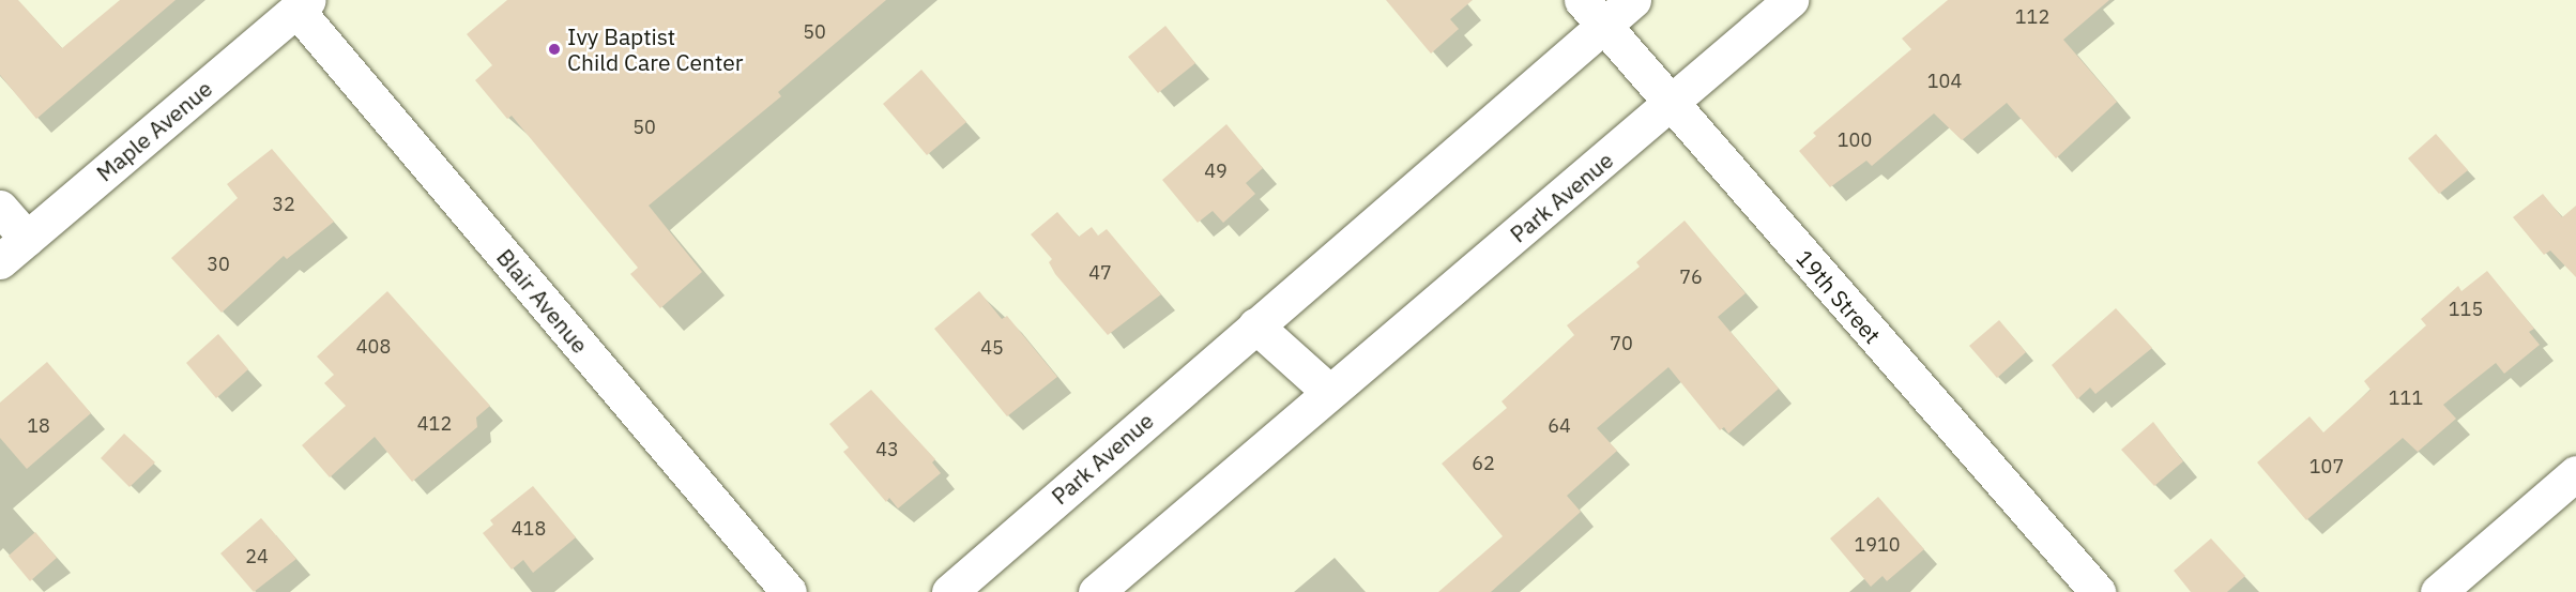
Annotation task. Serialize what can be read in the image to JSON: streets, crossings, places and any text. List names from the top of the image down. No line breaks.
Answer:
{"streets":{"street":["Maple Avenue","Park Avenue","19th Street","Blair Avenue"]},"crossings":[["Maple Avenue","Blair Avenue"],["Park Avenue","19th Street"]],"places":["Ivy Baptist Child Care Center"],"house_numbers":["112","50","104","50","100","49","32","30","47","76","115","70","408","45","111","412","18","64","43","62","107","418","1910","24"]}
